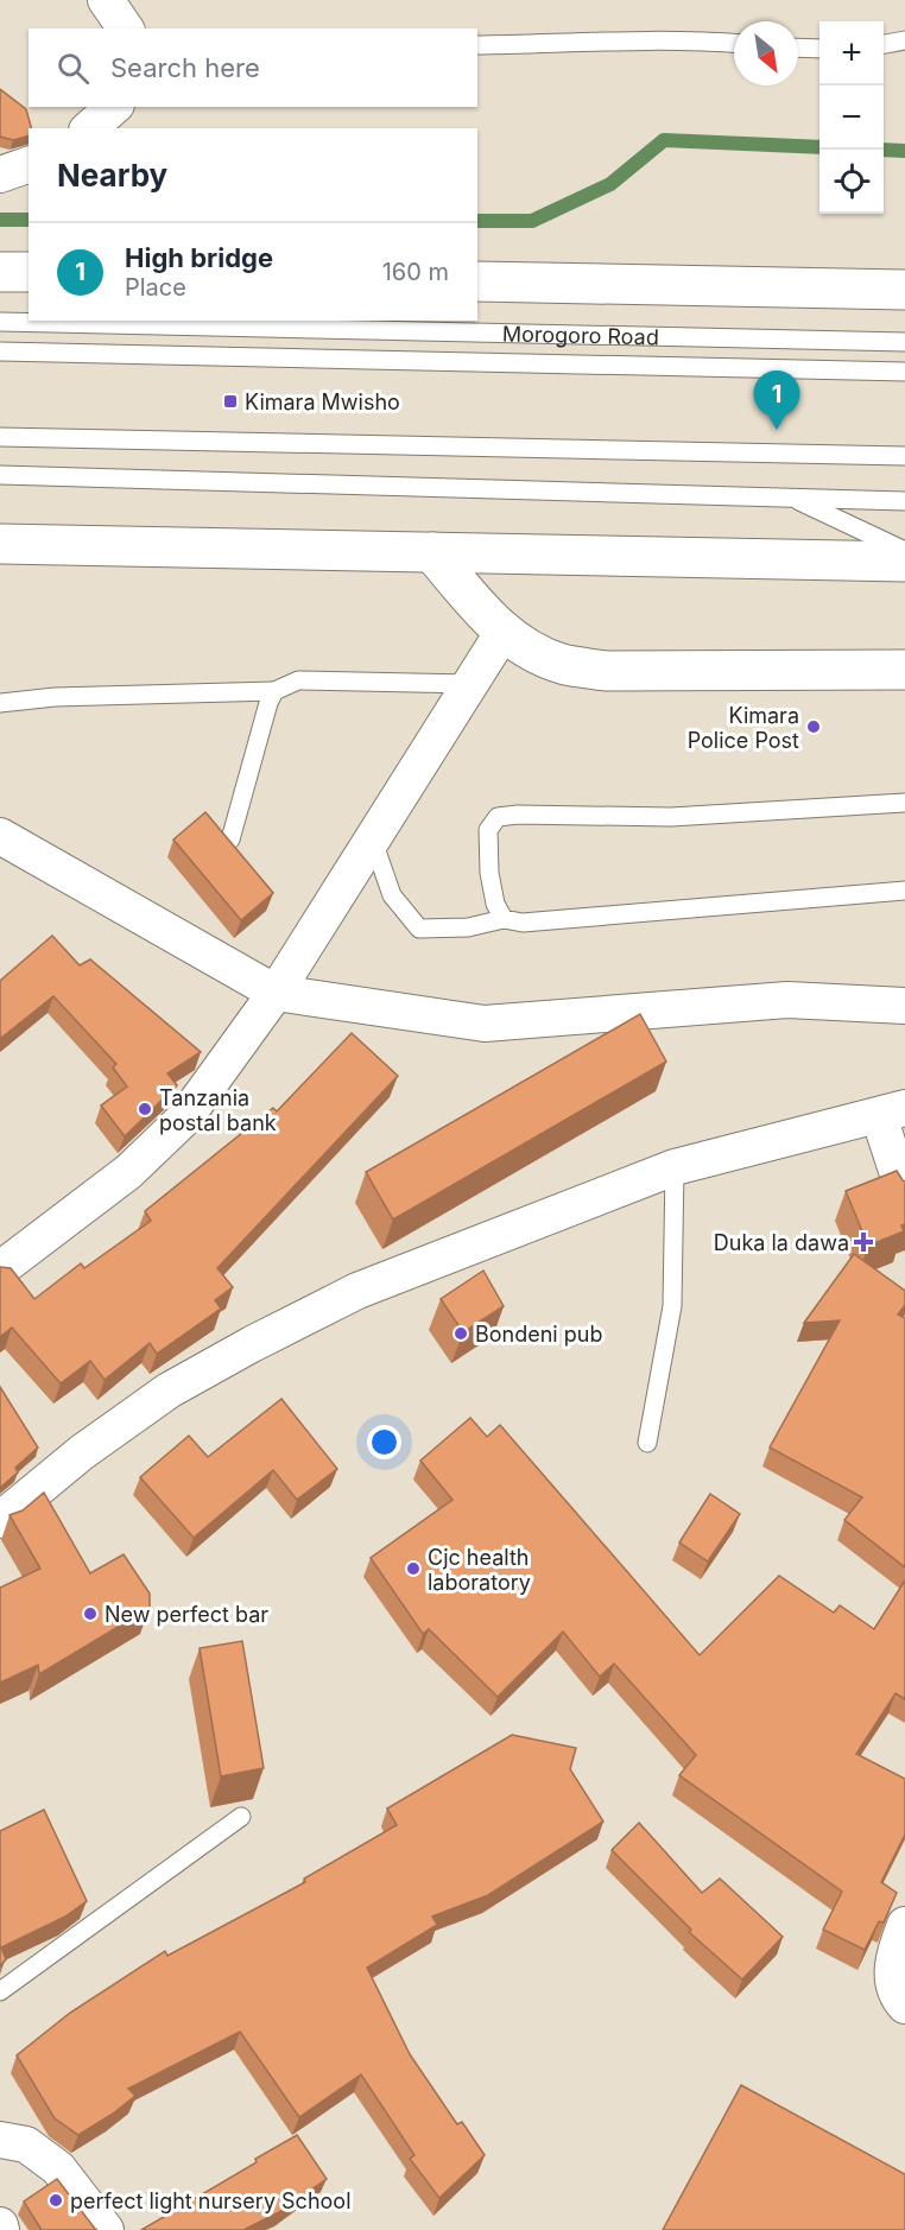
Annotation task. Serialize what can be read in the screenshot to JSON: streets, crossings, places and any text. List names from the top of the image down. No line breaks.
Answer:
{"streets":{"lane":["Morogoro Road"]},"places":{"transit":["Kimara Mwisho"],"other":["Kimara Police Post","Tanzania postal bank","Bondeni pub","Cjc health laboratory","New perfect bar","perfect light nursery School"],"health":["Duka la dawa"]},"north":"bottom right","page":{"map_buttons":["+","−"],"search":"Search here","heading":"Nearby","list":[{"mark":"1","name":"High bridge","note":"Place","value":"160 m"}],"pins":"1"}}
